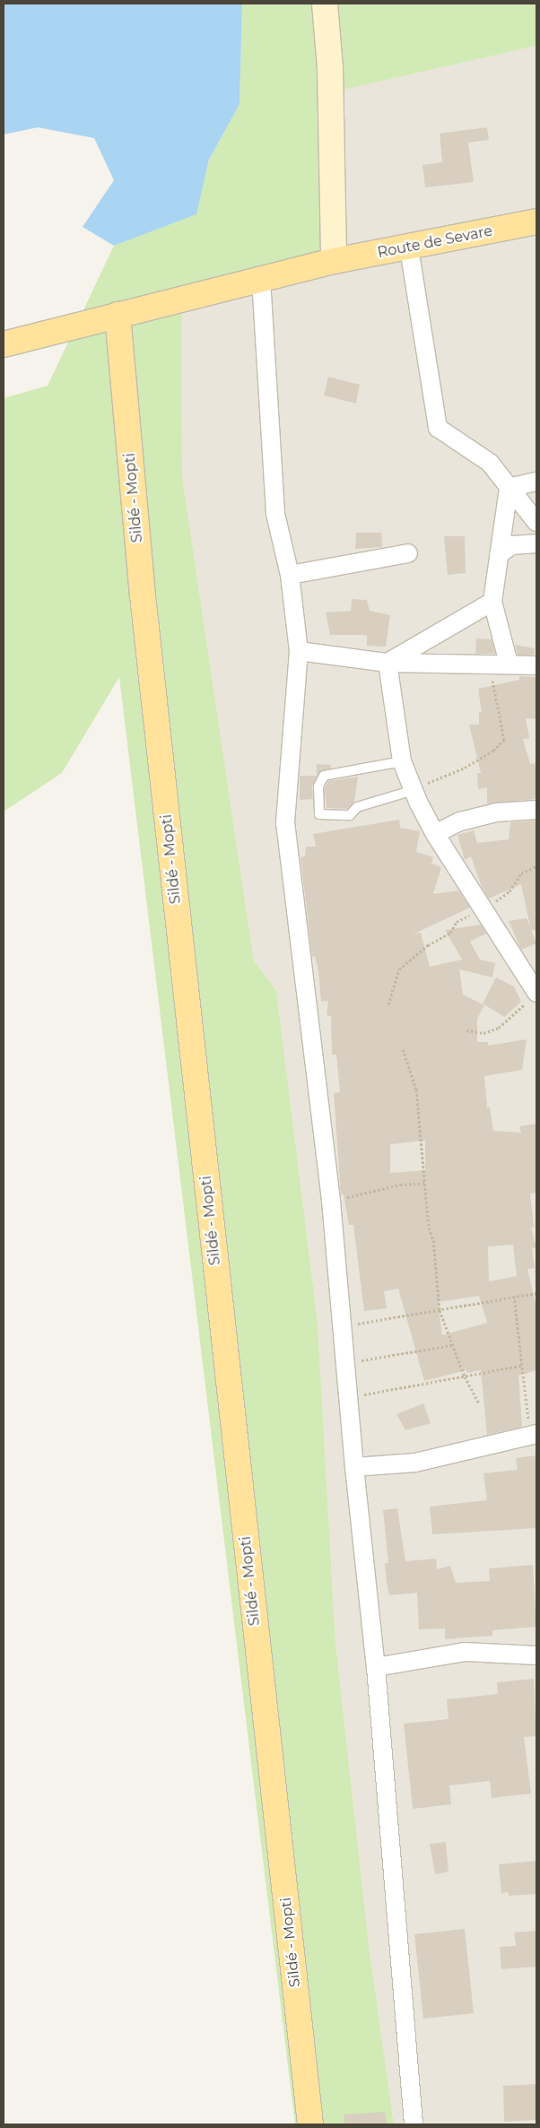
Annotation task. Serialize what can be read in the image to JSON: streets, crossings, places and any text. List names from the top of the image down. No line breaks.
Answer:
{"streets":{"main road":["Route de Sevare","Sildé - Mopti"]},"crossings":[["Route de Sevare","Sildé - Mopti"]]}
